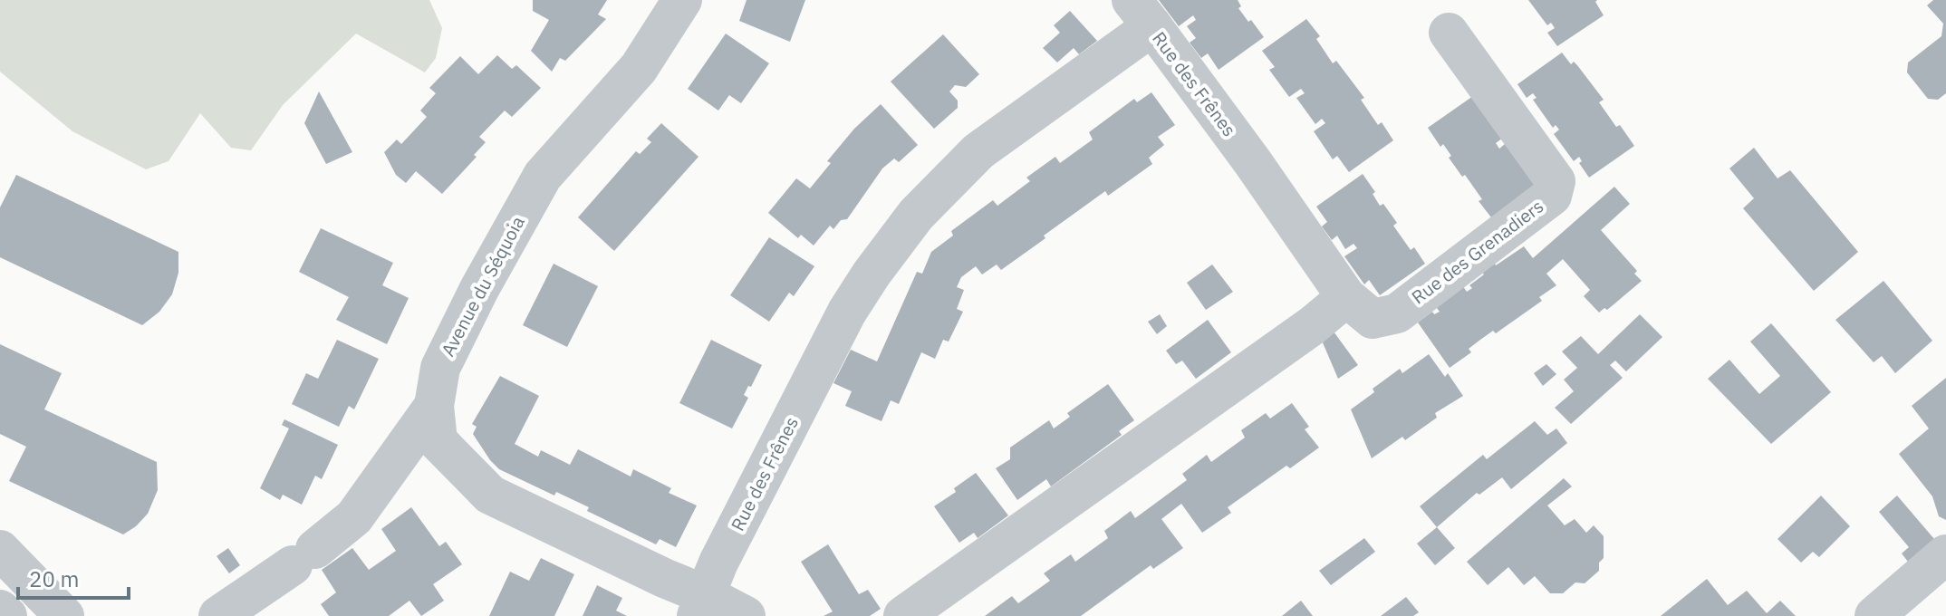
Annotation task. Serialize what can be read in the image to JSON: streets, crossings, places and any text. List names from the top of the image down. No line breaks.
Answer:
{"streets":{"street":["Rue des Frênes","Rue des Grenadiers","Avenue du Séquoia"]},"crossings":[["Rue des Frênes","Rue des Grenadiers"],["Rue des Frênes","Avenue du Séquoia"]],"scale_bar":"20 m"}
